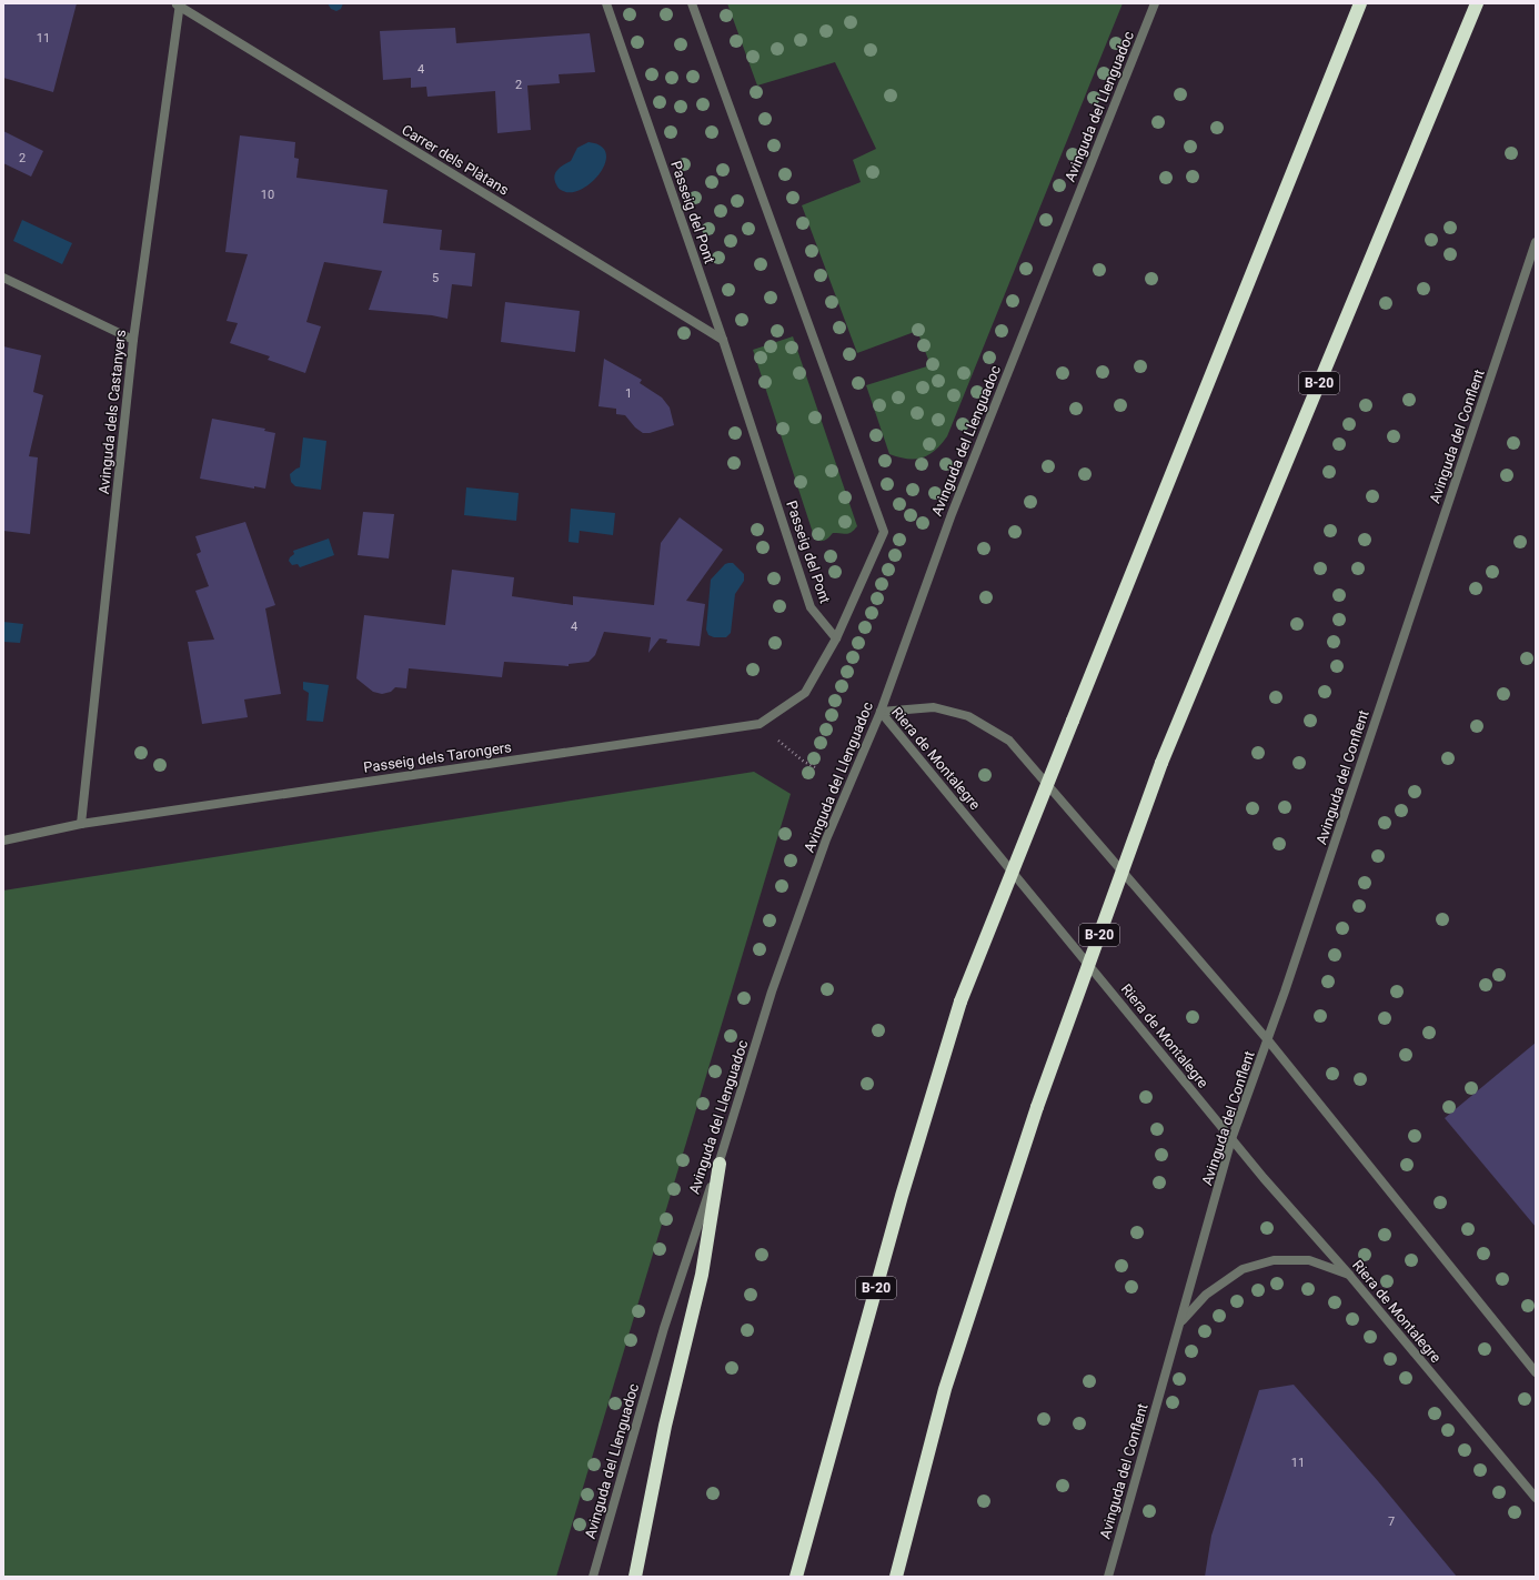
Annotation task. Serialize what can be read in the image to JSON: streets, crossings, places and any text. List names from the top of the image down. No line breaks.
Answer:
{"streets":{"highway":["B-20"],"street":["Avinguda del Llenguadoc","Carrer dels Plàtans","Passeig del Pont","Avinguda dels Castanyers","Avinguda del Conflent","Passeig dels Tarongers","Riera de Montalegre"]},"crossings":[["Avinguda del Llenguadoc","Riera de Montalegre"],["Carrer dels Plàtans","Passeig del Pont"],["Carrer dels Plàtans","Avinguda dels Castanyers"],["Passeig del Pont","Passeig dels Tarongers"],["Avinguda dels Castanyers","Passeig dels Tarongers"],["Avinguda del Conflent","Riera de Montalegre"]],"house_numbers":["11","4","2","2","10","5","1","4","11","7"]}
